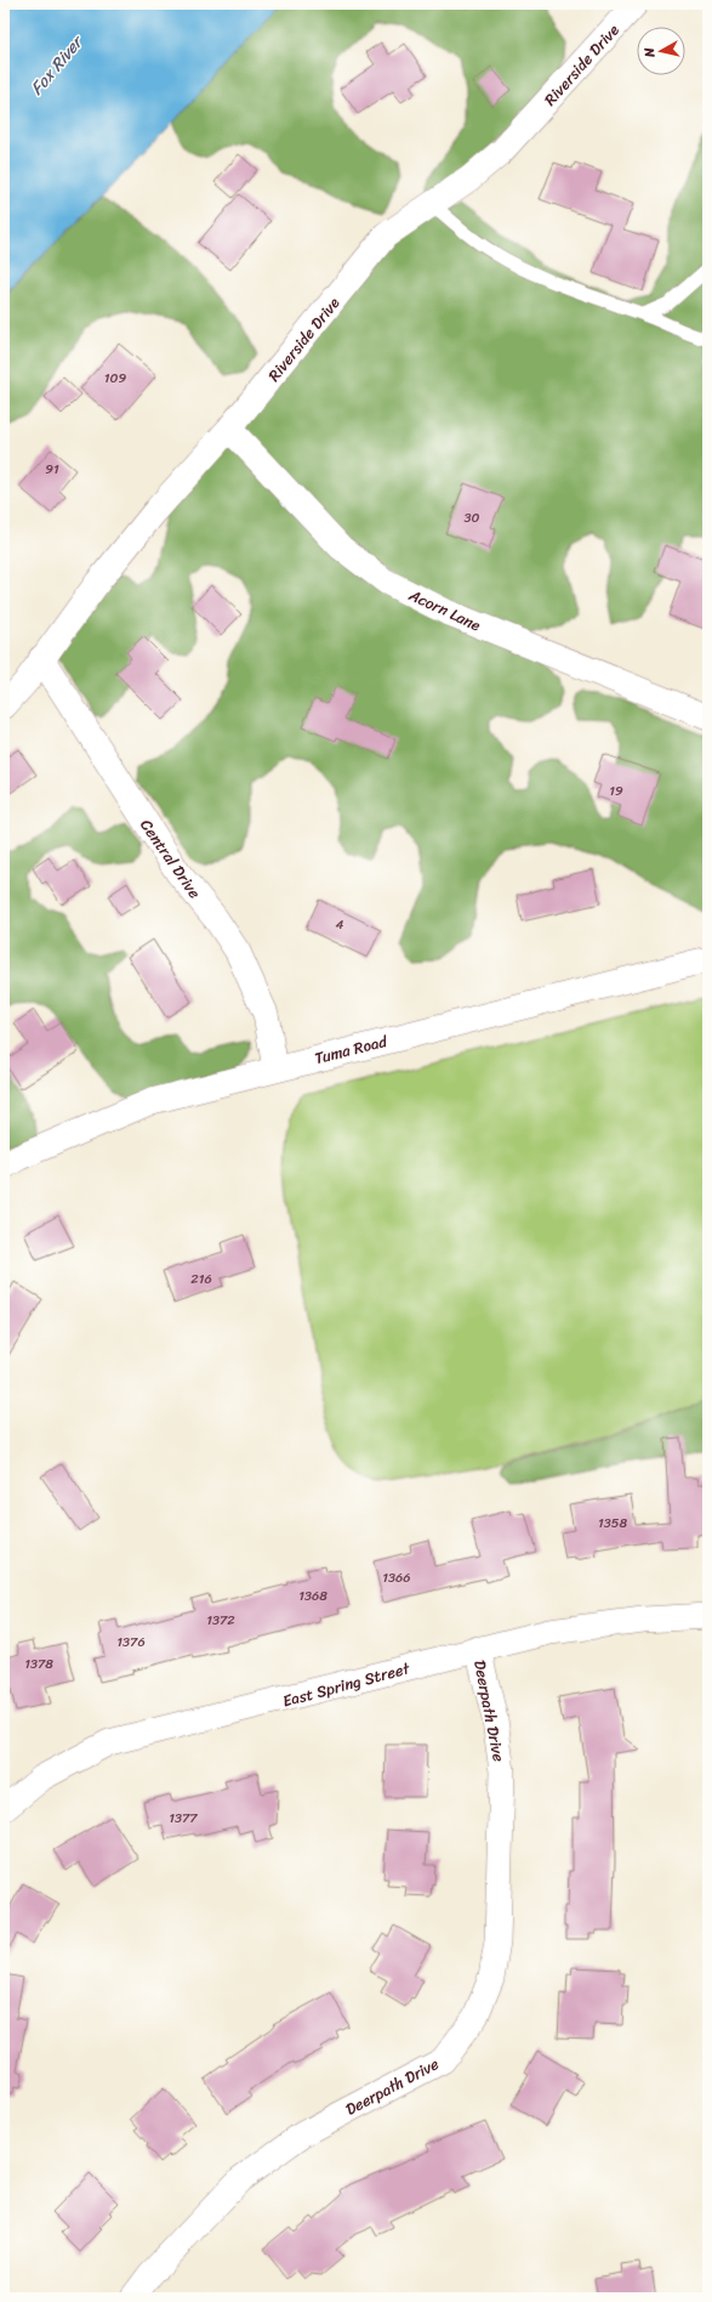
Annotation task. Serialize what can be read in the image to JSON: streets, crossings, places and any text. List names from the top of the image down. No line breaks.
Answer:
{"streets":{"street":["Riverside Drive","Acorn Lane","Central Drive","Tuma Road","East Spring Street","Deerpath Drive"]},"crossings":[["Riverside Drive","Acorn Lane"],["Riverside Drive","Central Drive"],["Central Drive","Tuma Road"],["East Spring Street","Deerpath Drive"]],"water":["Fox River"],"house_numbers":["109","91","30","19","4","216","1358","1366","1368","1372","1376","1378","1377"],"north":"left"}
